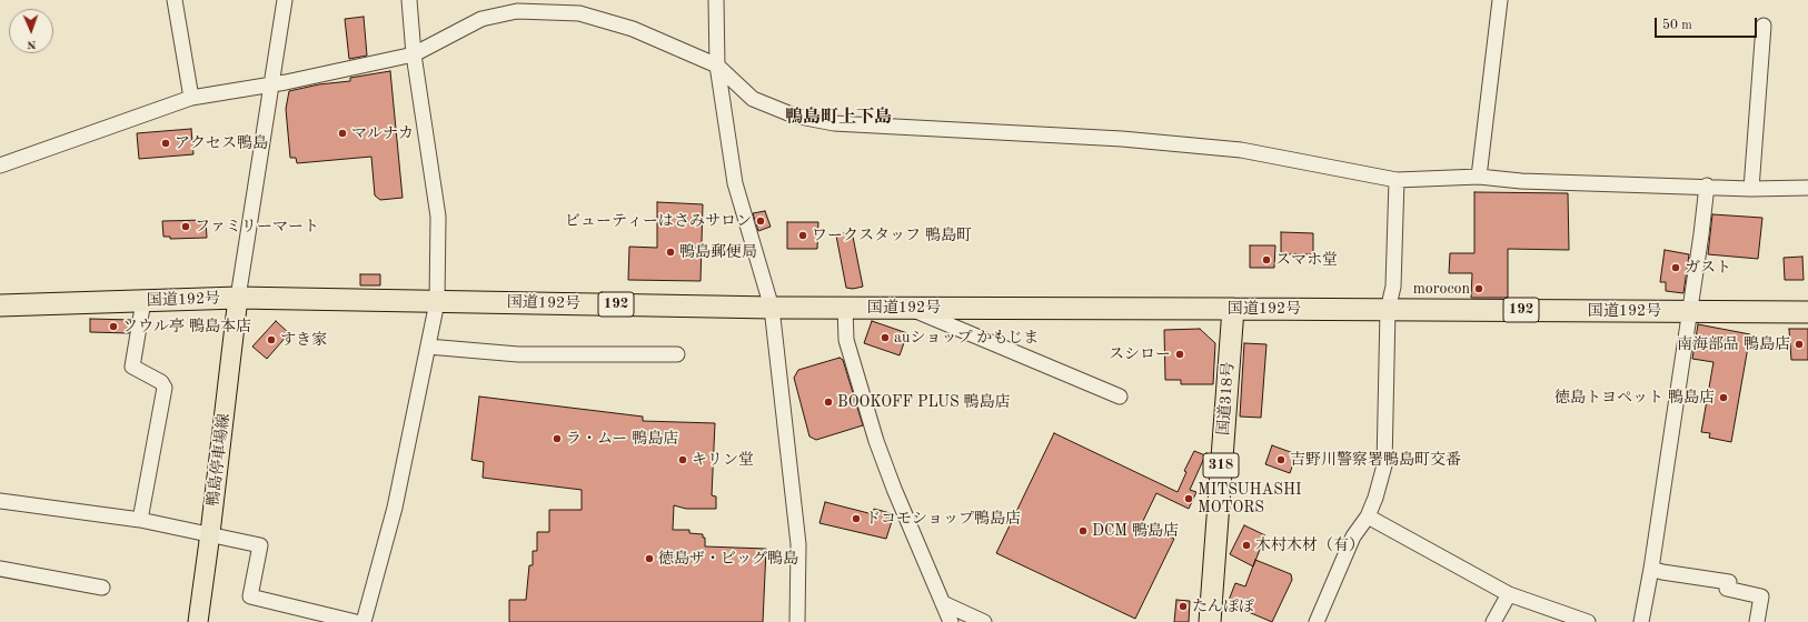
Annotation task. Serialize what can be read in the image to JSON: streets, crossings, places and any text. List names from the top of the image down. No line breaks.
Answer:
{"streets":{"highway":["国道192号","192","国道318号","318"],"main road":["鴨島停車場線"]},"crossings":[["国道192号","国道318号"],["国道192号","鴨島停車場線"]],"districts":["鴨島町上下島"],"places":["マルナカ","アクセス鴨島","ビューティーはさみサロン","ファミリーマート","ワークスタッフ 鴨島町","鴨島郵便局","スマホ堂","ガスト","morocon","ソウル亭 鴨島本店","auショップ かもじま","すき家","南海部品 鴨島店","スシロー","徳島トヨペット 鴨島店","BOOKOFF PLUS 鴨島店","ラ・ムー 鴨島店","キリン堂","吉野川警察署鴨島町交番","MITSUHASHI MOTORS","ドコモショップ鴨島店","DCM 鴨島店","木村木材（有）","徳島ザ・ビッグ鴨島","たんぽぽ"],"scale_bar":"50 m","north":"bottom"}
